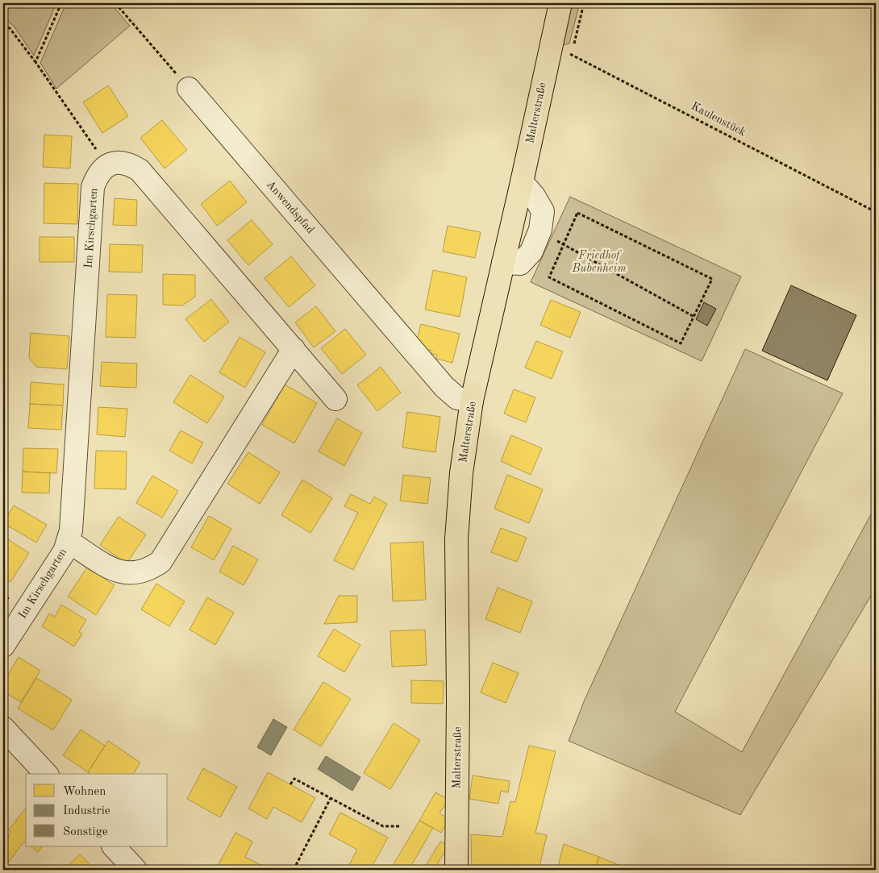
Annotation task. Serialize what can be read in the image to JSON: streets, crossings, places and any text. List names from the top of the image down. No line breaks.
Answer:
{"streets":{"main road":["Malterstraße"],"street":["Anwendspfad","Im Kirschgarten"],"path":["Kaulenstück"]},"crossings":[["Malterstraße","Kaulenstück"],["Malterstraße","Anwendspfad"]],"parks":["Friedhof Bubenheim"],"legend":["Wohnen","Industrie","Sonstige"]}
